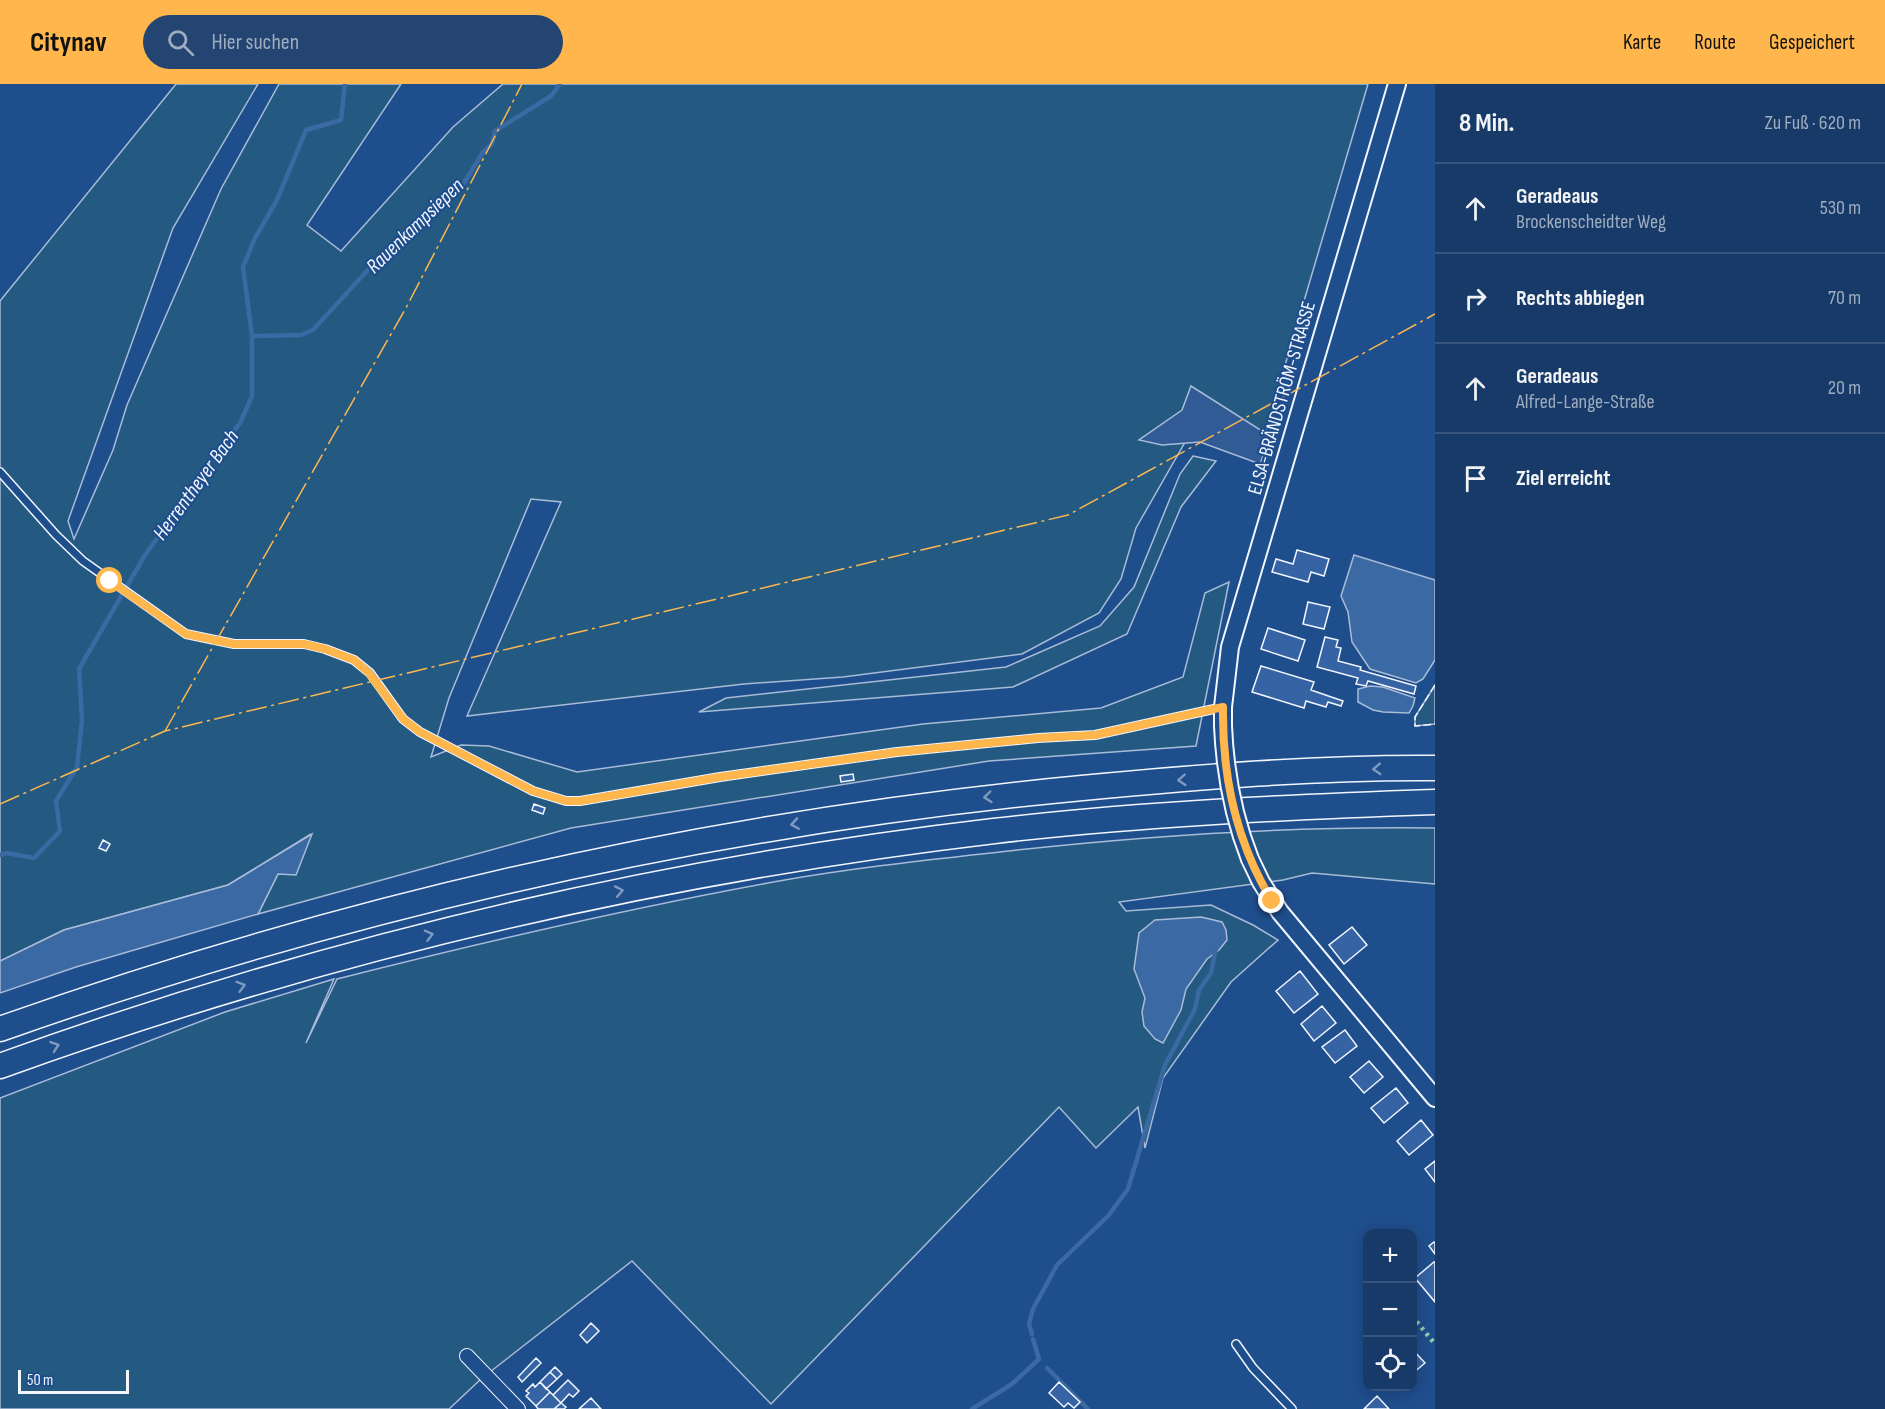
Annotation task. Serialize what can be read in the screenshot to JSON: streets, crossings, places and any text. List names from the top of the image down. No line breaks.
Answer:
{"streets":{"street":["ELSA-BRÄNDSTRÖM-STRASSE"]},"water":["Rauenkampsiepen","Herrentheyer Bach"],"scale_bar":"50 m","page":{"header":"Citynav","search":"Hier suchen","nav":["Karte","Route","Gespeichert"],"heading":["8 Min.","Zu Fuß · 620 m"],"list":[["Geradeaus","Brockenscheidter Weg","530 m"],["Rechts abbiegen","70 m"],["Geradeaus","Alfred-Lange-Straße","20 m"],"Ziel erreicht"],"map_buttons":["+","−"],"scale":"50 m"}}
